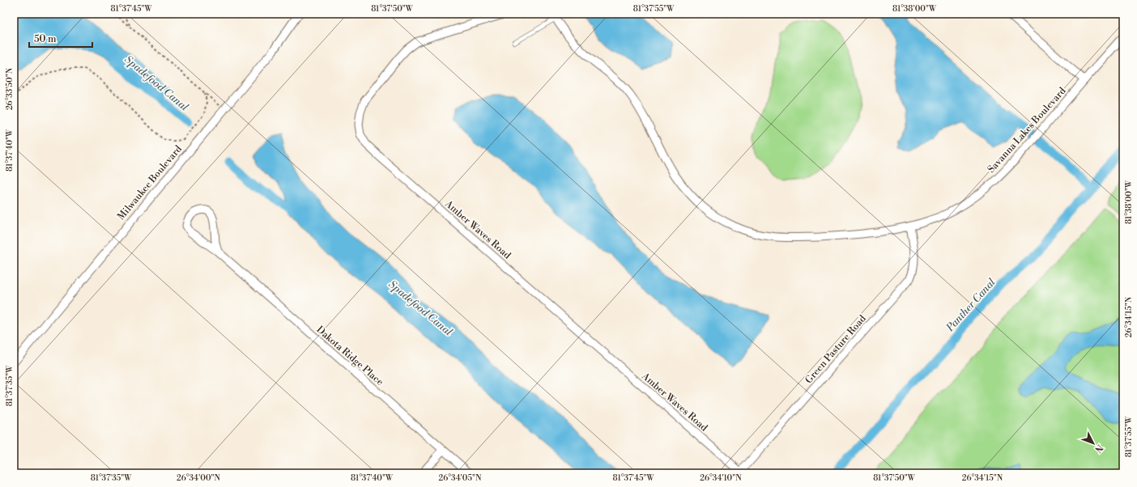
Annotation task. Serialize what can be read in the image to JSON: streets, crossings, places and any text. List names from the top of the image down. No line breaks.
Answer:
{"streets":{"street":["Savanna Lakes Boulevard","Milwaukee Boulevard","Amber Waves Road","Green Pasture Road","Dakota Ridge Place"]},"crossings":[["Savanna Lakes Boulevard","Green Pasture Road"],["Amber Waves Road","Green Pasture Road"]],"water":["Spadefood Canal","Panther Canal"],"scale_bar":"50 m","north":"bottom right","coordinates":["81°37'45\"W","81°37'50\"W","81°37'55\"W","81°38'00\"W","26°33'50\"N","81°37'40\"W","26°34'15\"N","81°37'35\"W","26°34'00\"N","26°34'05\"N","26°34'10\"N"]}
